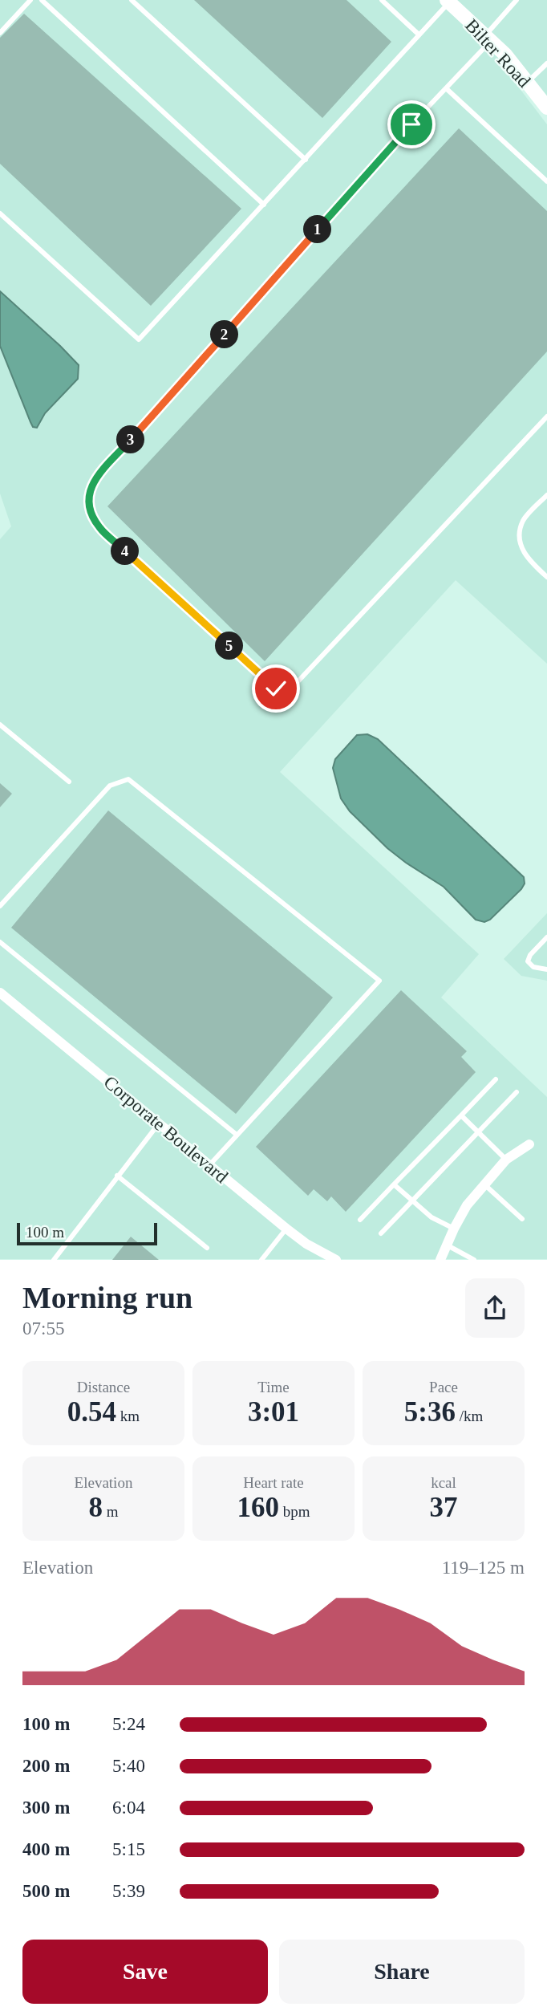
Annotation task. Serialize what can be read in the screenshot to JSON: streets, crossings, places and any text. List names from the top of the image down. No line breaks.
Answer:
{"streets":{"street":["Bilter Road","Corporate Boulevard"]},"scale_bar":"100 m","page":{"pins":["1","2","3","4","5"],"scale":"100 m","heading":["Morning run","07:55"],"stats":[["Distance","0.54 km"],["Time","3:01"],["Pace","5:36 /km"],["Elevation","8 m"],["Heart rate","160 bpm"],["kcal","37"]],"chart":["Elevation","119–125 m"],"list":[{"name":"100 m","note":"5:24"},{"name":"200 m","note":"5:40"},{"name":"300 m","note":"6:04"},{"name":"400 m","note":"5:15"},{"name":"500 m","note":"5:39"}],"buttons":["Save","Share"]}}
